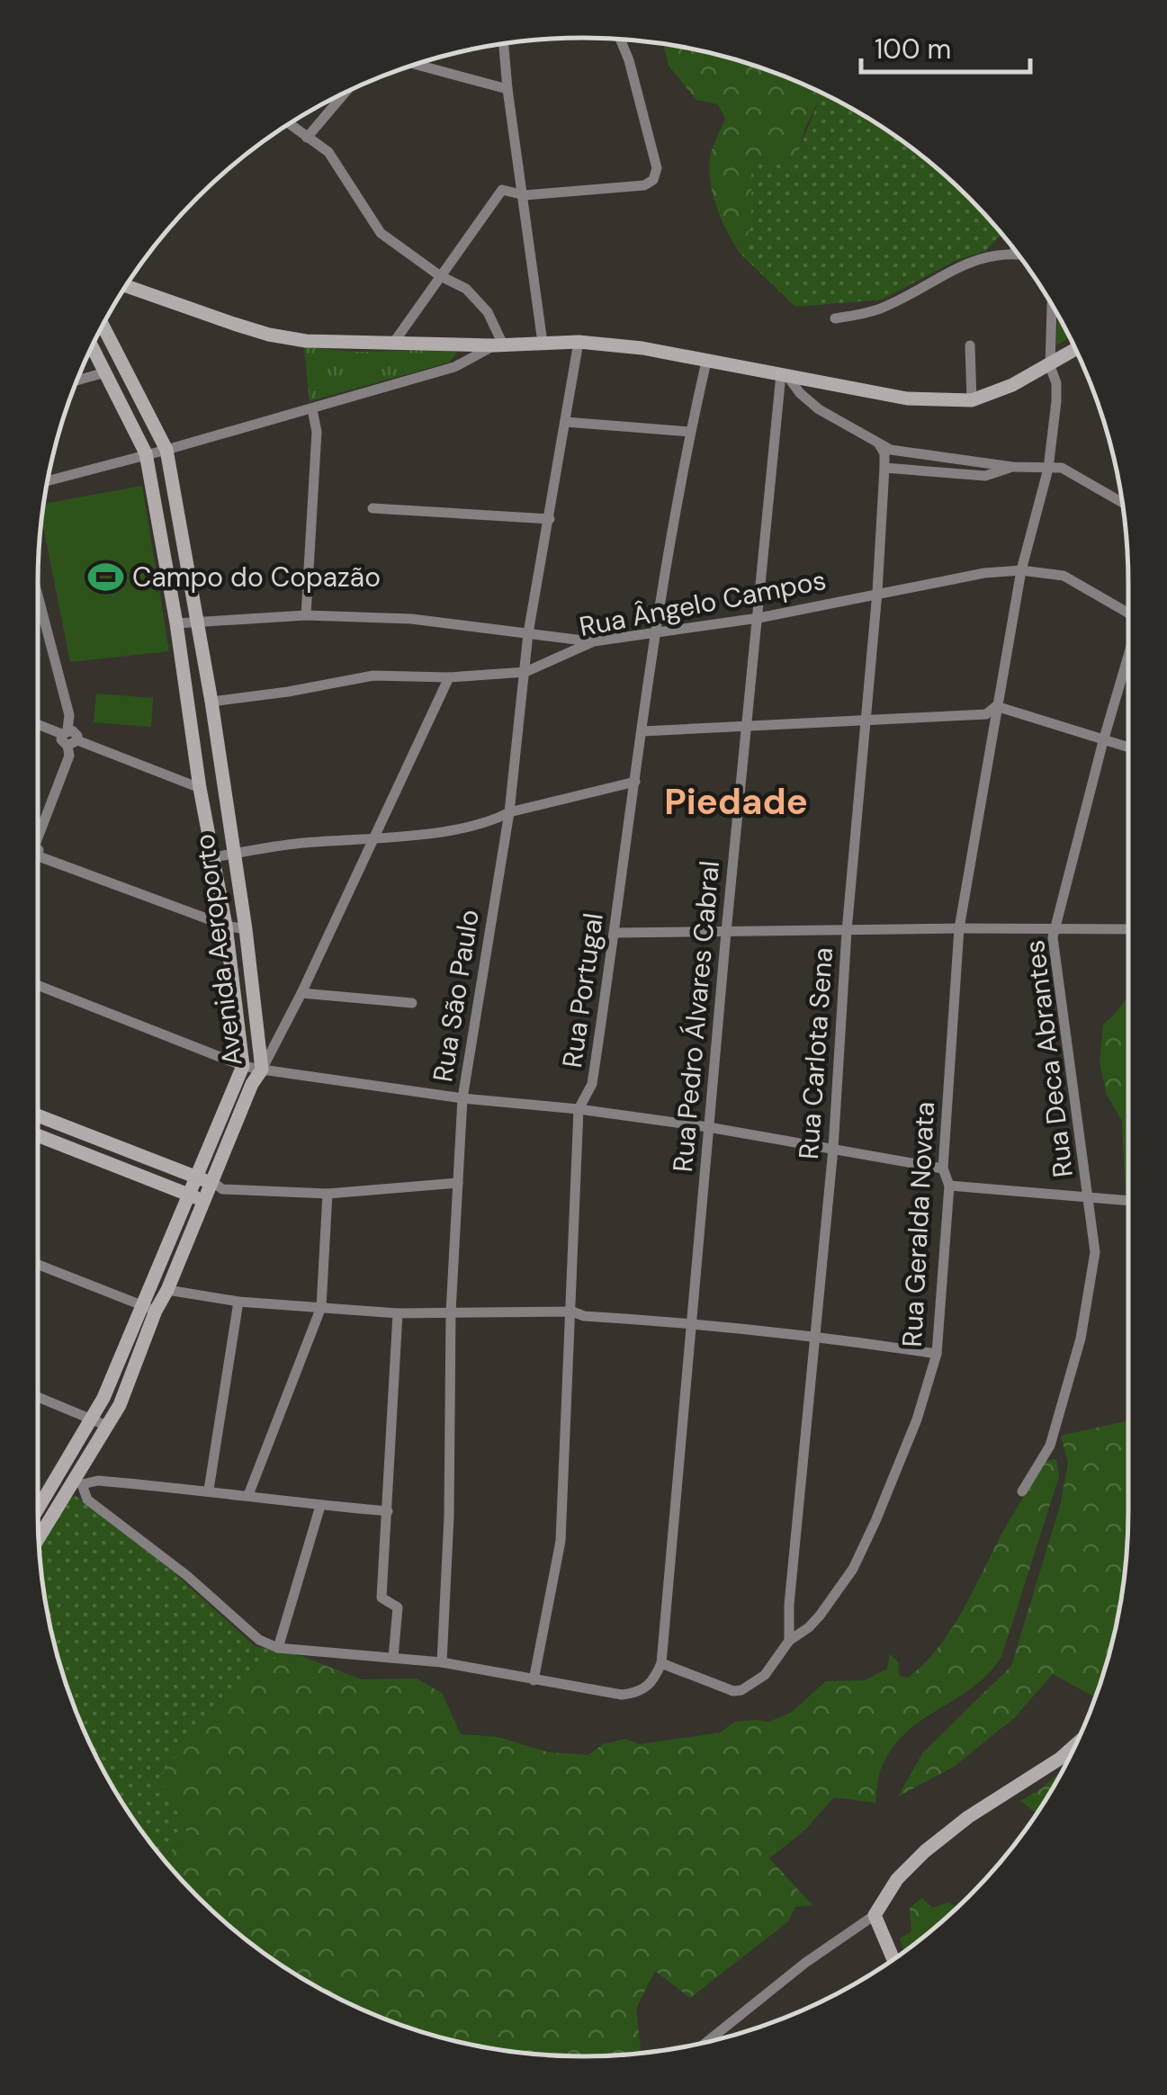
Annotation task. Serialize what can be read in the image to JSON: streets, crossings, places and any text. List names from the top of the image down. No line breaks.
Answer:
{"streets":{"street":["Rua Ângelo Campos","Avenida Aeroporto","Rua Portugal","Rua São Paulo","Rua Pedro Álvares Cabral","Rua Carlota Sena","Rua Deca Abrantes","Rua Geralda Novata"]},"crossings":[["Rua Ângelo Campos","Avenida Aeroporto"],["Rua Ângelo Campos","Rua Portugal"],["Rua Ângelo Campos","Rua São Paulo"],["Rua Ângelo Campos","Rua Pedro Álvares Cabral"],["Rua Ângelo Campos","Rua Carlota Sena"],["Rua Ângelo Campos","Rua Geralda Novata"],["Rua Pedro Álvares Cabral","Rua Geralda Novata"],["Rua Carlota Sena","Rua Geralda Novata"]],"districts":["Piedade"],"places":{"sports":["Campo do Copazão"]},"scale_bar":"100 m"}
